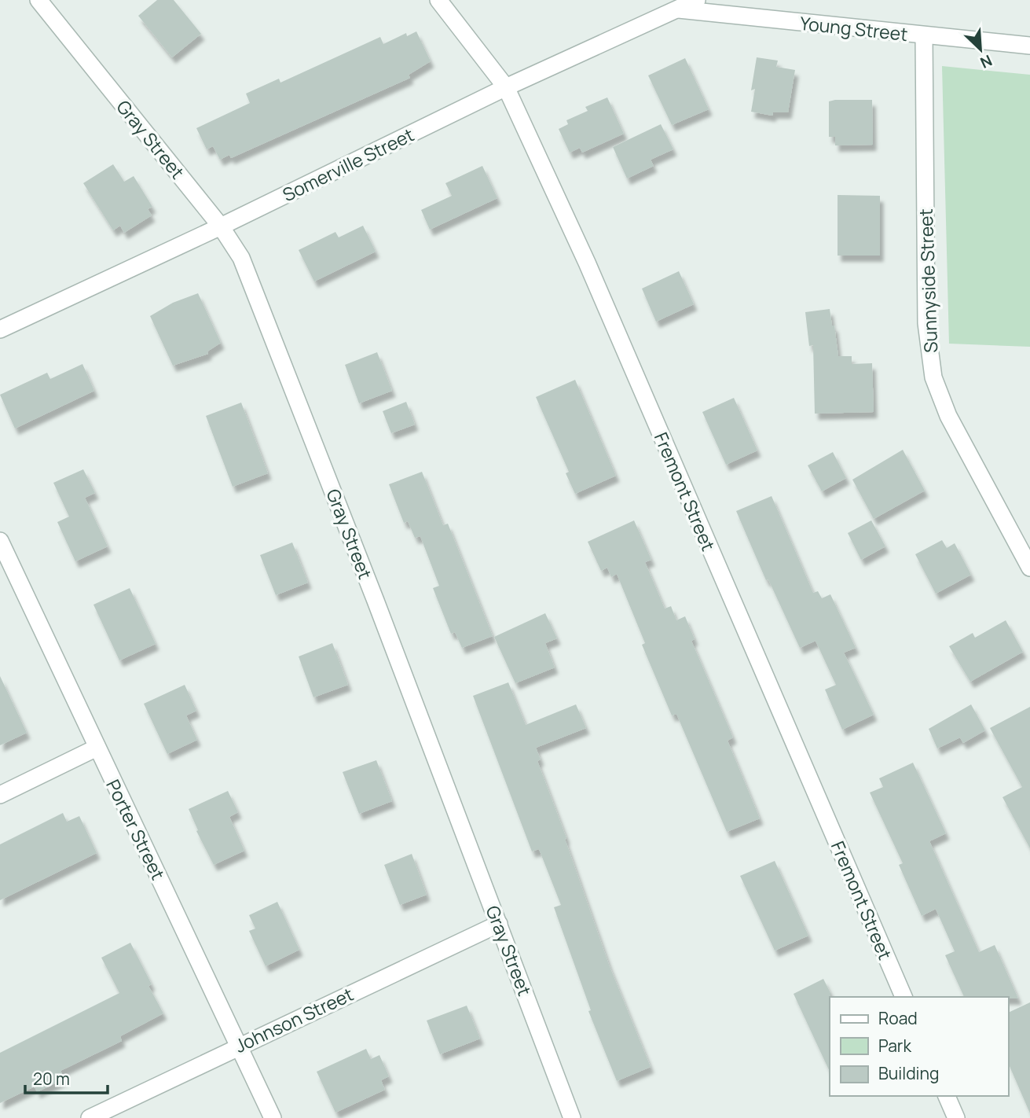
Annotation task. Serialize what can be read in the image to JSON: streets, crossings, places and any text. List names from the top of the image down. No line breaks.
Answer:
{"streets":{"street":["Young Street","Gray Street","Somerville Street","Sunnyside Street","Fremont Street","Porter Street","Johnson Street"]},"crossings":[["Young Street","Somerville Street"],["Young Street","Sunnyside Street"],["Gray Street","Somerville Street"],["Gray Street","Johnson Street"],["Somerville Street","Fremont Street"],["Porter Street","Johnson Street"]],"legend":["Road","Park","Building"],"scale_bar":"20 m","north":"bottom right"}
